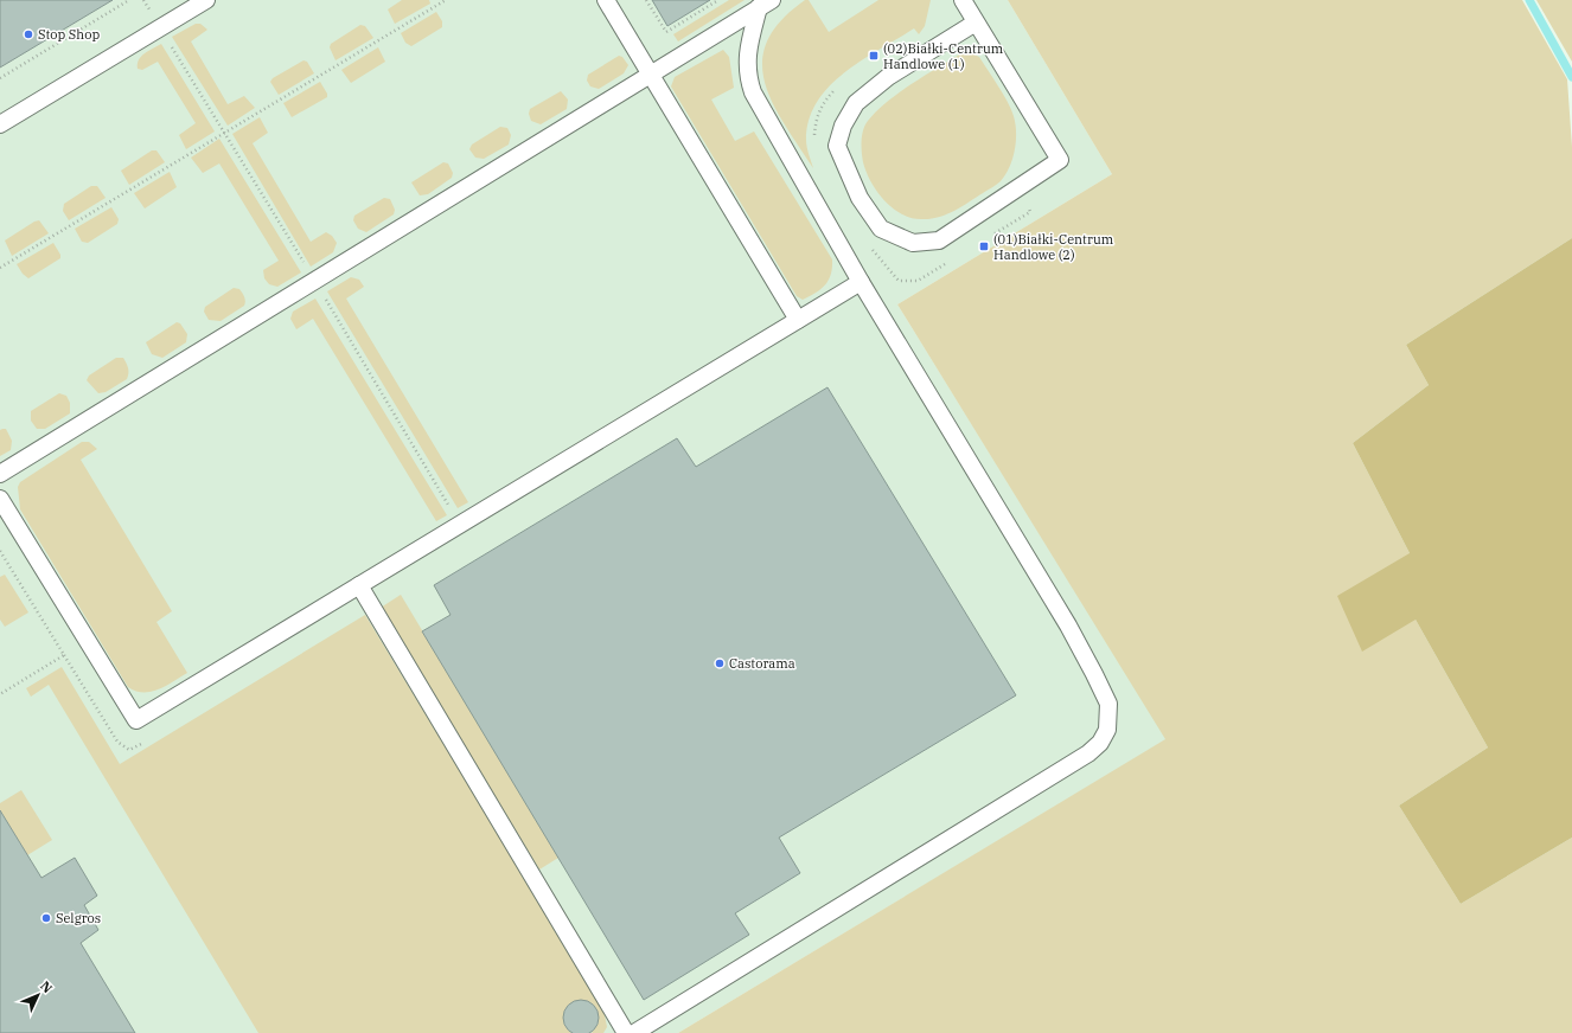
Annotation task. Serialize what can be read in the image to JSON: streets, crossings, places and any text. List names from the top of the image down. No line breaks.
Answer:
{"places":{"other":["Stop Shop","Castorama","Selgros"],"transit":["(02)Białki-Centrum Handlowe (1)","(01)Białki-Centrum Handlowe (2)"]},"north":"top right"}
